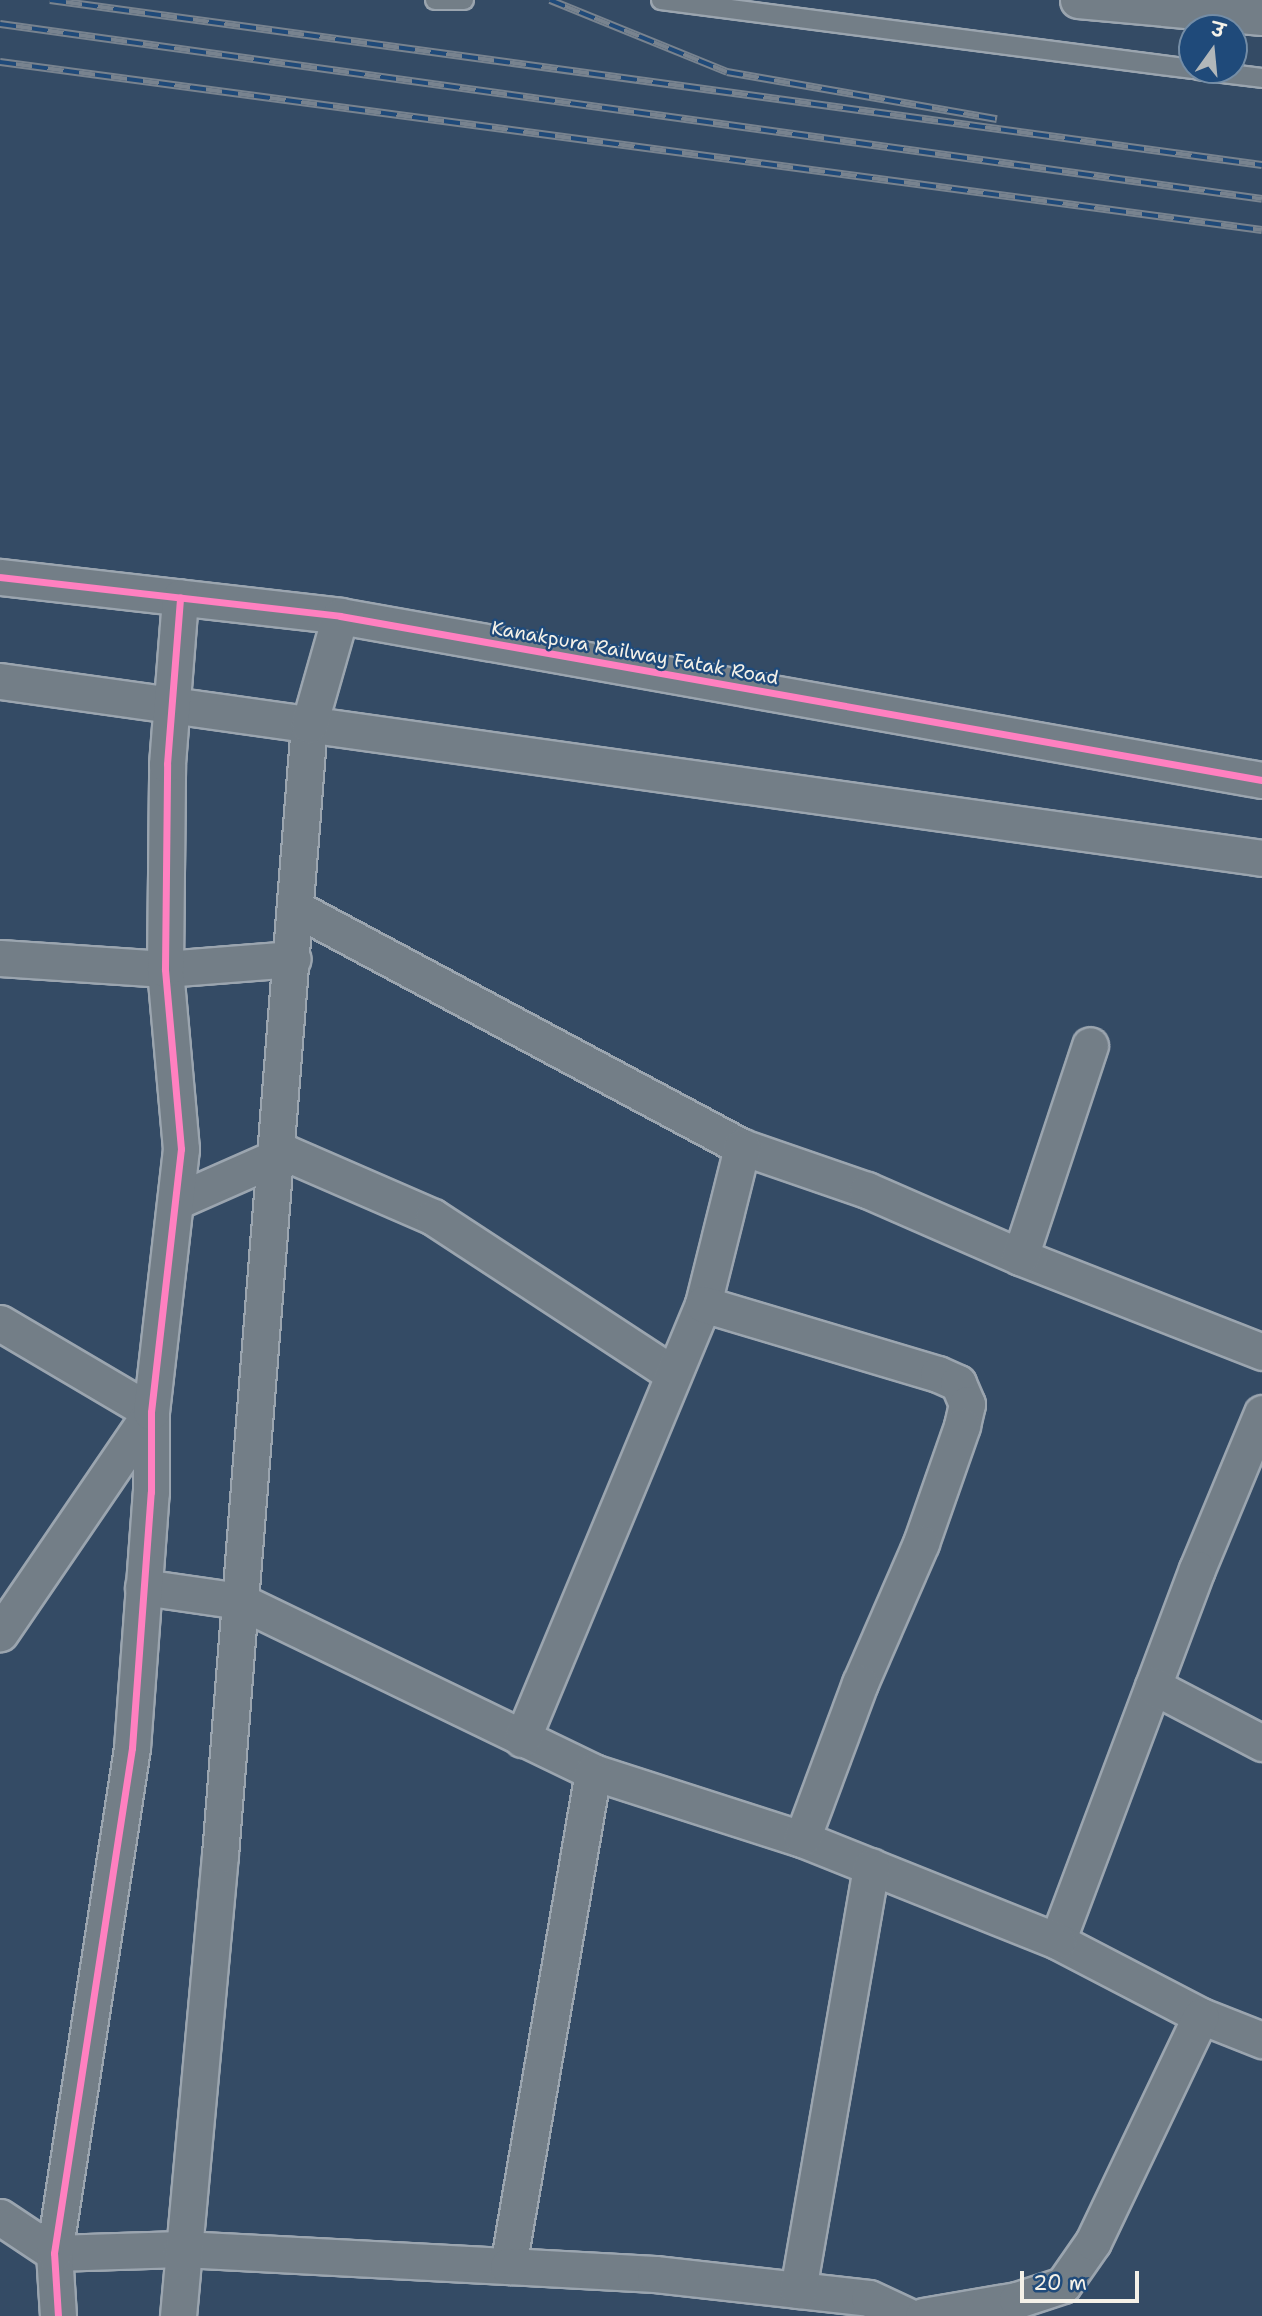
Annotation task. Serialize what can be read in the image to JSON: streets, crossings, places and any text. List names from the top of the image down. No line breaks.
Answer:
{"streets":{"street":["Kanakpura Railway Fatak Road"]},"scale_bar":"20 m","north":"top"}
